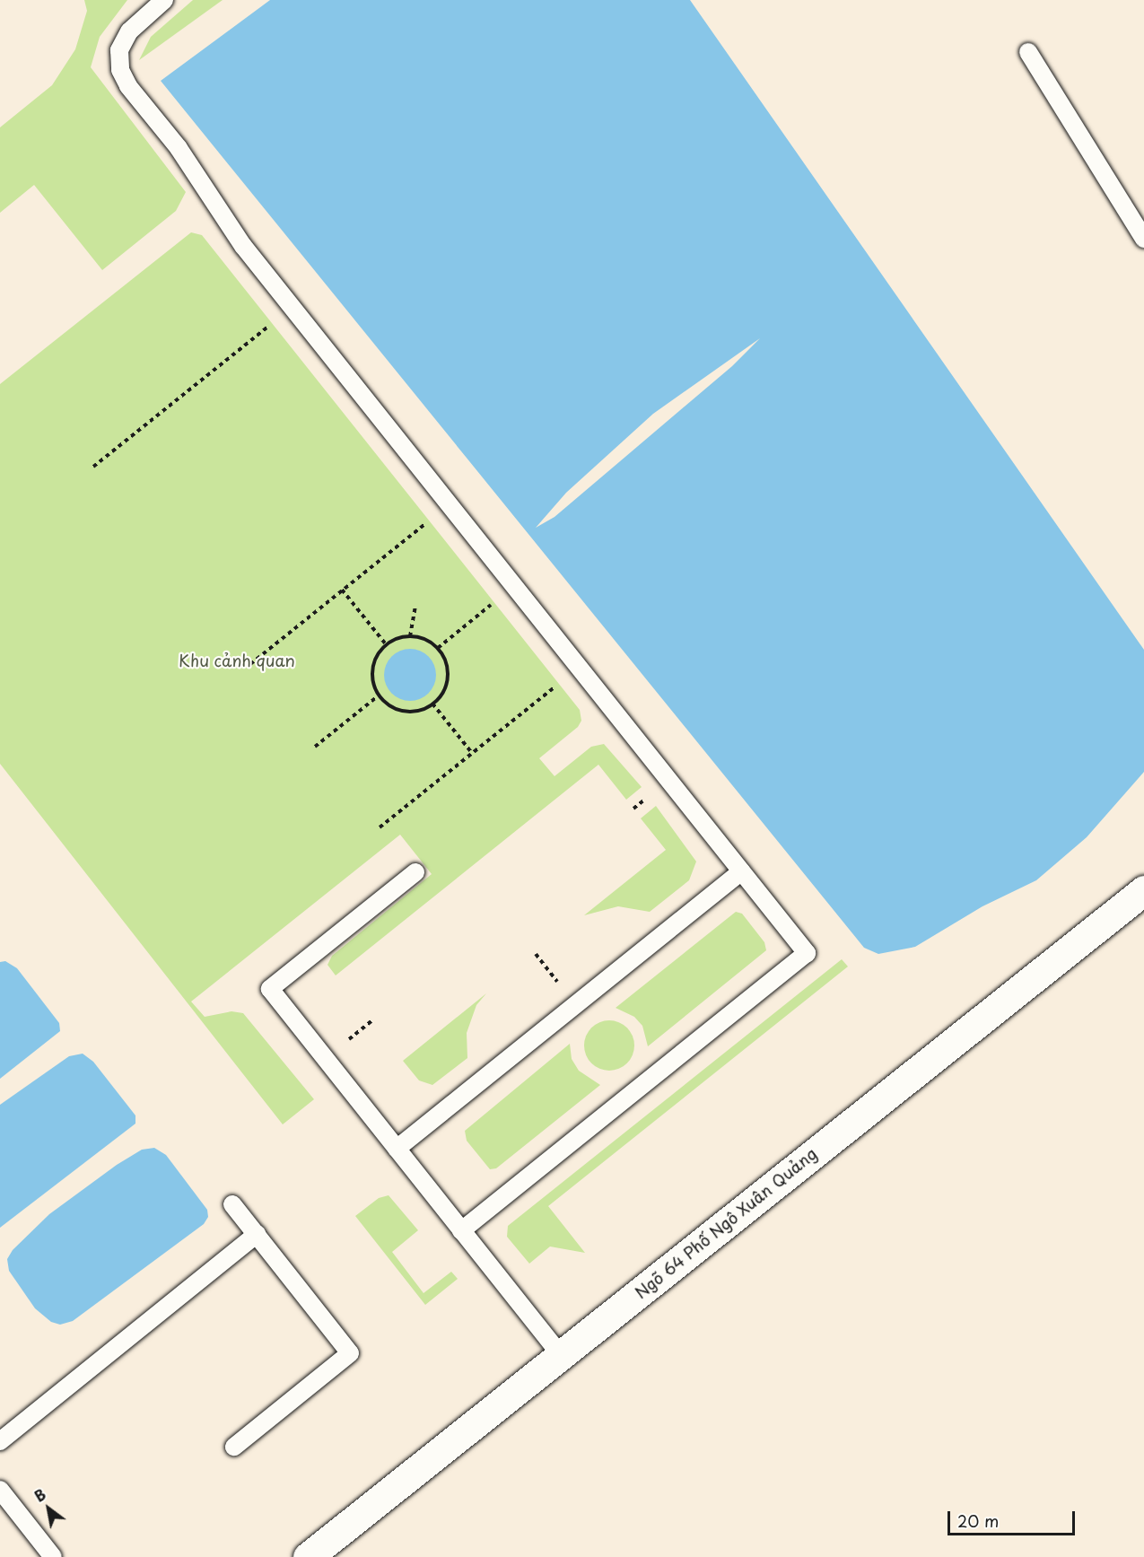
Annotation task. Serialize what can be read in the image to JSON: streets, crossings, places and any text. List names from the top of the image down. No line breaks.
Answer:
{"streets":{"street":["Ngõ 64 Phố Ngô Xuân Quảng"]},"parks":["Khu cảnh quan"],"scale_bar":"20 m","north":"top left"}
